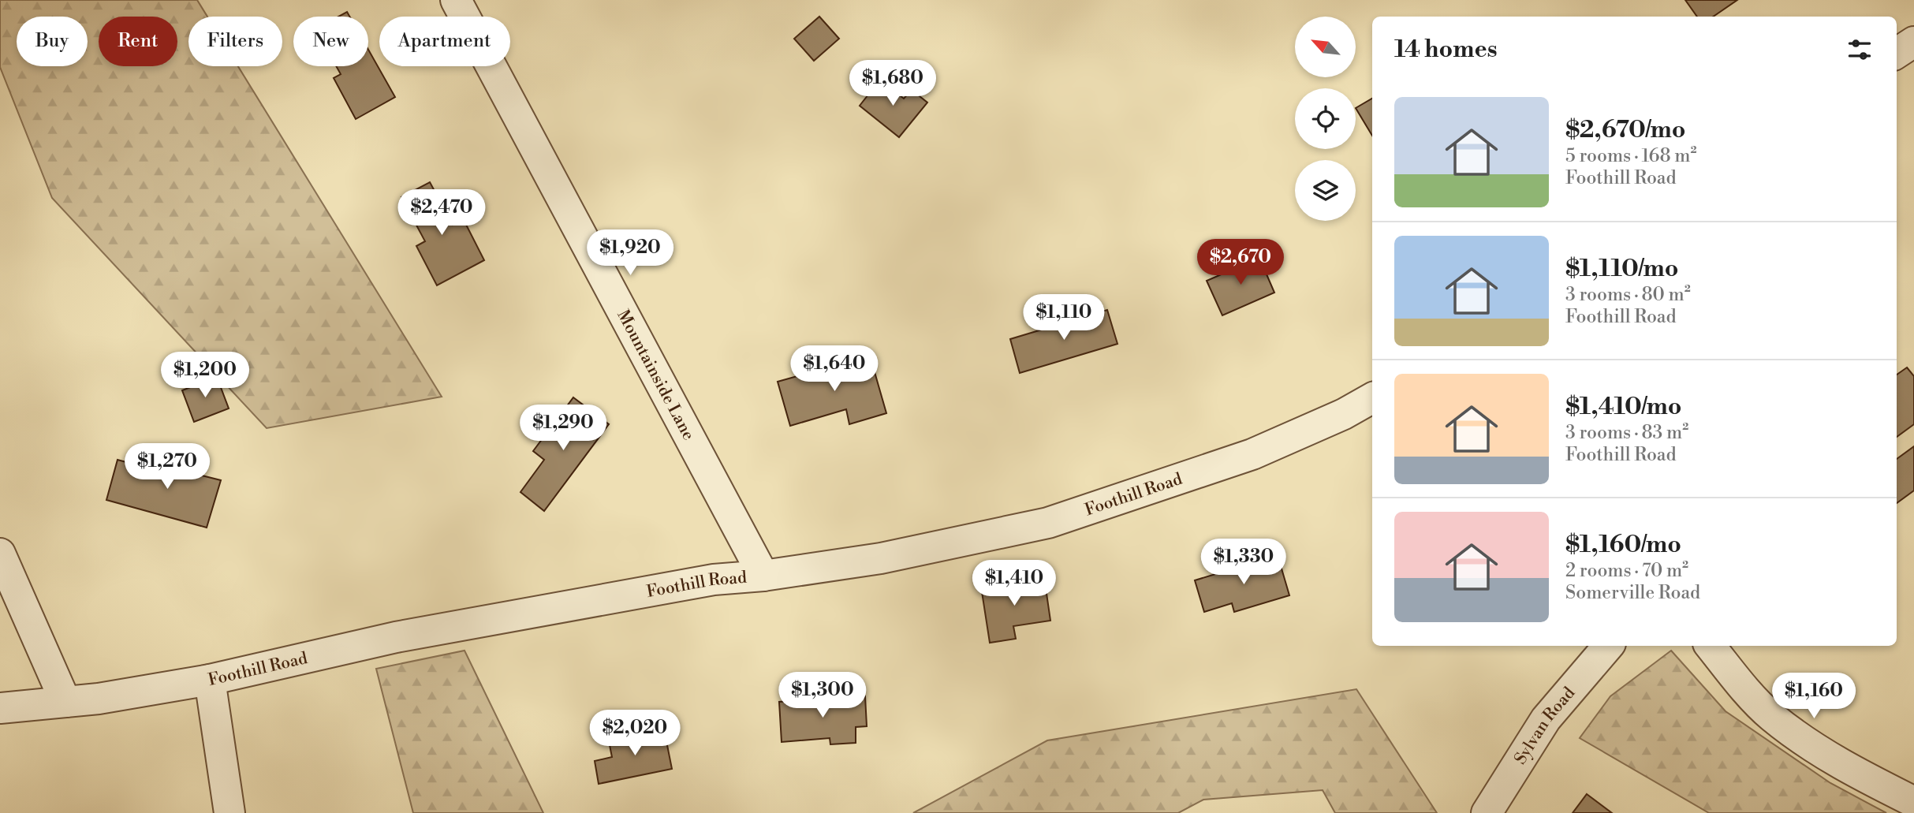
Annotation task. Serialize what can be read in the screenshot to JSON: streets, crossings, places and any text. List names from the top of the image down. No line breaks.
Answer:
{"streets":{"street":["Mountainside Lane","Foothill Road","Sylvan Road"]},"crossings":[["Mountainside Lane","Foothill Road"]],"north":"top left","page":{"chip":["Buy","Rent","Filters","New","Apartment"],"heading":"14 homes","price":["$1,680","$2,470","$1,920","$2,670","$1,110","$1,640","$1,200","$1,290","$1,270","$1,330","$1,410","$1,300","$1,160","$2,020"],"list":[{"name":"$2,670/mo","note":"5 rooms · 168 m² · Foothill Road"},{"name":"$1,110/mo","note":"3 rooms · 80 m² · Foothill Road"},{"name":"$1,410/mo","note":"3 rooms · 83 m² · Foothill Road"},{"name":"$1,160/mo","note":"2 rooms · 70 m² · Somerville Road"}]}}
